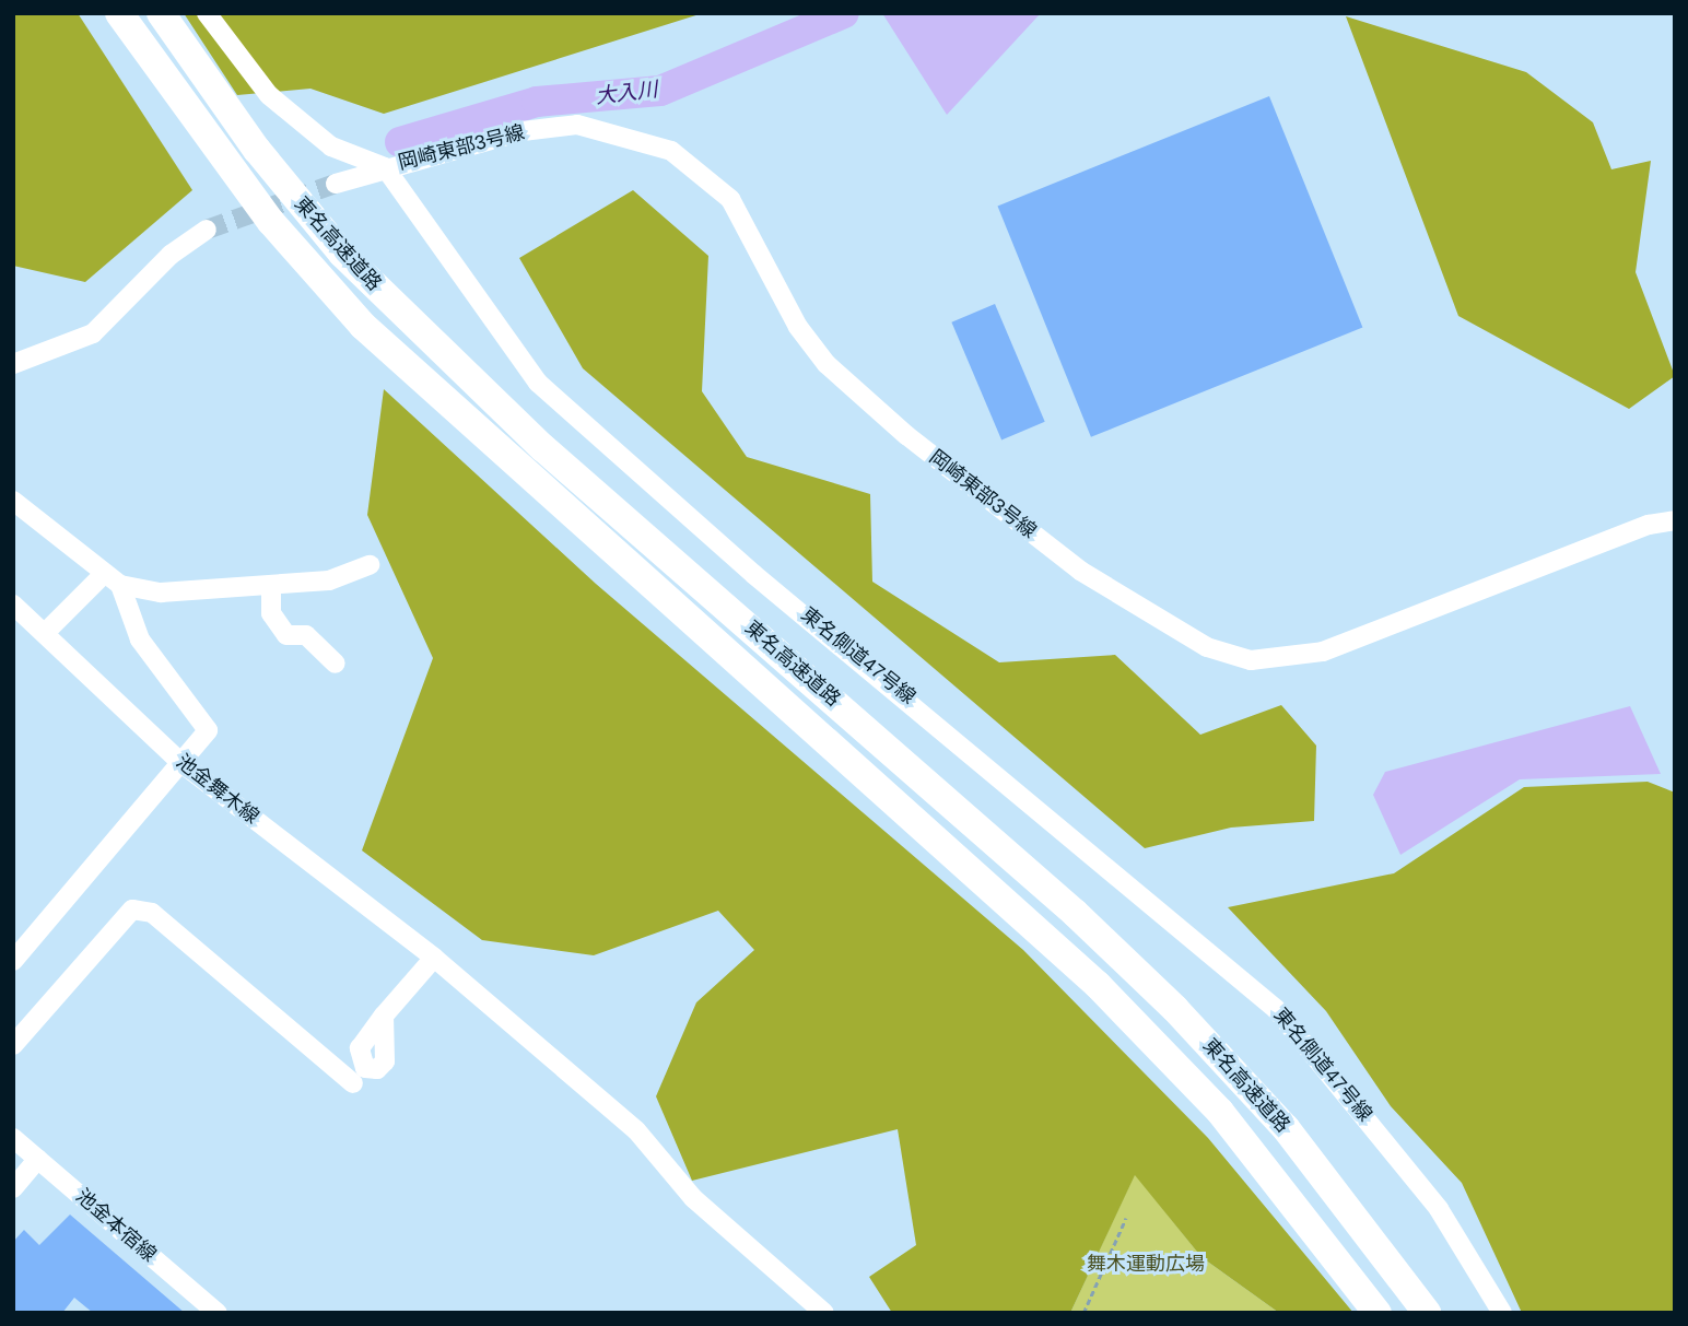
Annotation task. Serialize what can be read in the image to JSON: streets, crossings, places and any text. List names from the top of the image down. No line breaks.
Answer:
{"streets":{"highway":["東名高速道路"],"street":["岡崎東部3号線","東名側道47号線","池金舞木線","池金本宿線"]},"crossings":[["岡崎東部3号線","東名側道47号線"]],"water":["大入川"],"parks":["舞木運動広場"]}
